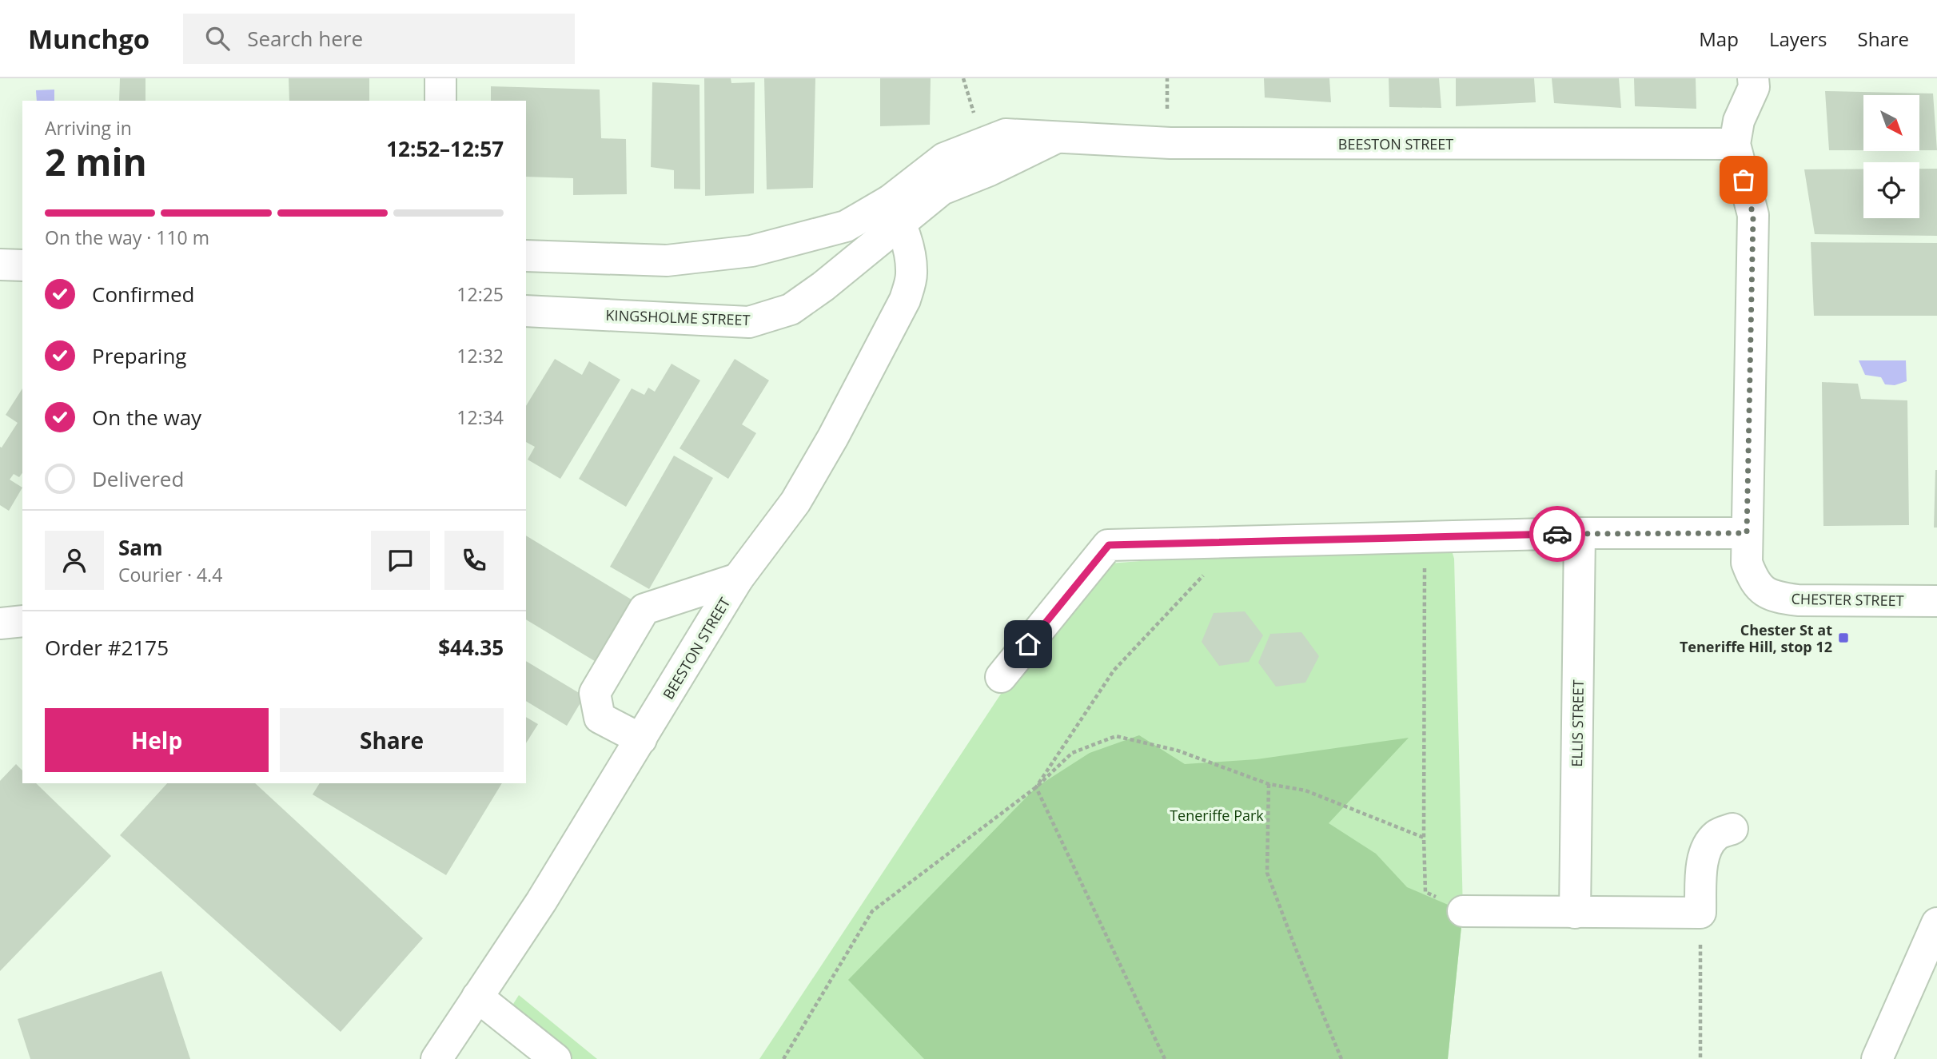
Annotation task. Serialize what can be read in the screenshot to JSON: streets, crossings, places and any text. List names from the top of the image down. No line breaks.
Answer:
{"streets":{"street":["BEESTON STREET","KINGSHOLME STREET","CHESTER STREET","ELLIS STREET"]},"crossings":[["BEESTON STREET","KINGSHOLME STREET"]],"parks":["Teneriffe Park"],"places":{"transit":["Chester St at Teneriffe Hill, stop 12"]},"north":"bottom right","page":{"header":"Munchgo","search":"Search here","nav":["Map","Layers","Share"],"heading":["2 min","Arriving in","12:52–12:57"],"panel":["Sam","Courier · 4.4","Order #2175","$44.35"],"bar":"On the way · 110 m","list":[["Confirmed","12:25"],["Preparing","12:32"],["On the way","12:34"],"Delivered"],"buttons":["Help","Share"]}}
